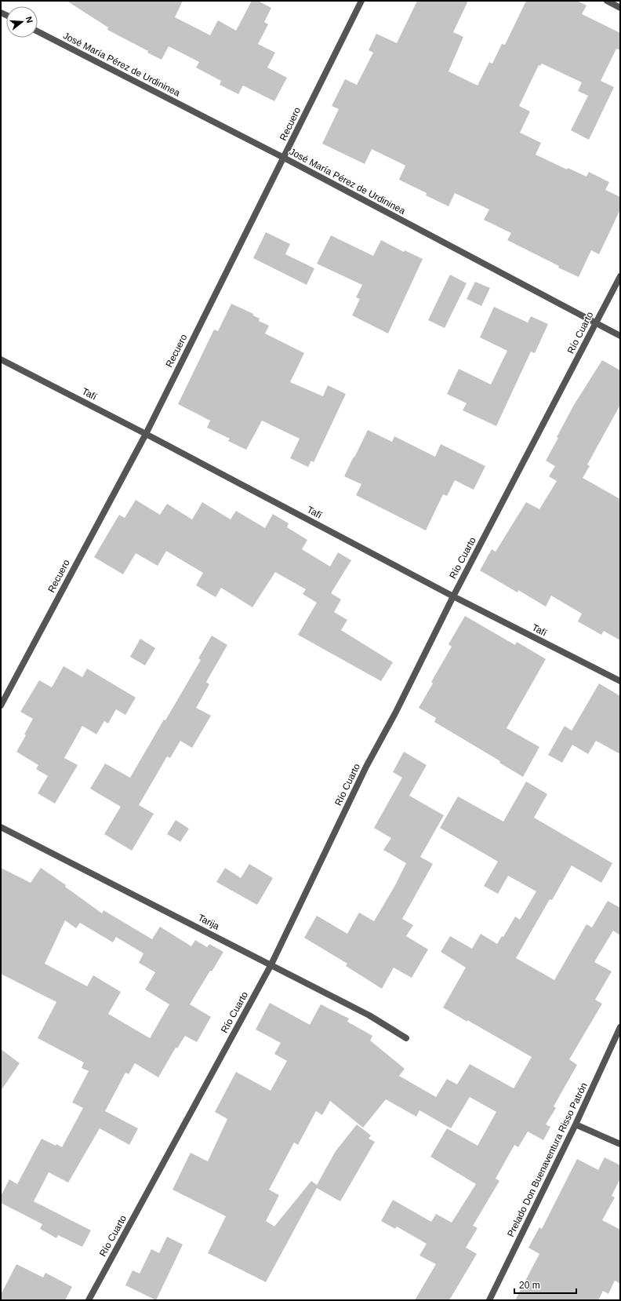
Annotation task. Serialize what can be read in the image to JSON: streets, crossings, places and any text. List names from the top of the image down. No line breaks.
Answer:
{"streets":{"street":["José María Pérez de Urdininea","Recuero","Río Cuarto","Tafí","Tarija","Prelado Don Buenaventura Risso Patrón"]},"crossings":[["José María Pérez de Urdininea","Recuero"],["José María Pérez de Urdininea","Río Cuarto"],["Recuero","Tafí"],["Río Cuarto","Tafí"],["Río Cuarto","Tarija"]],"scale_bar":"20 m","north":"right"}
